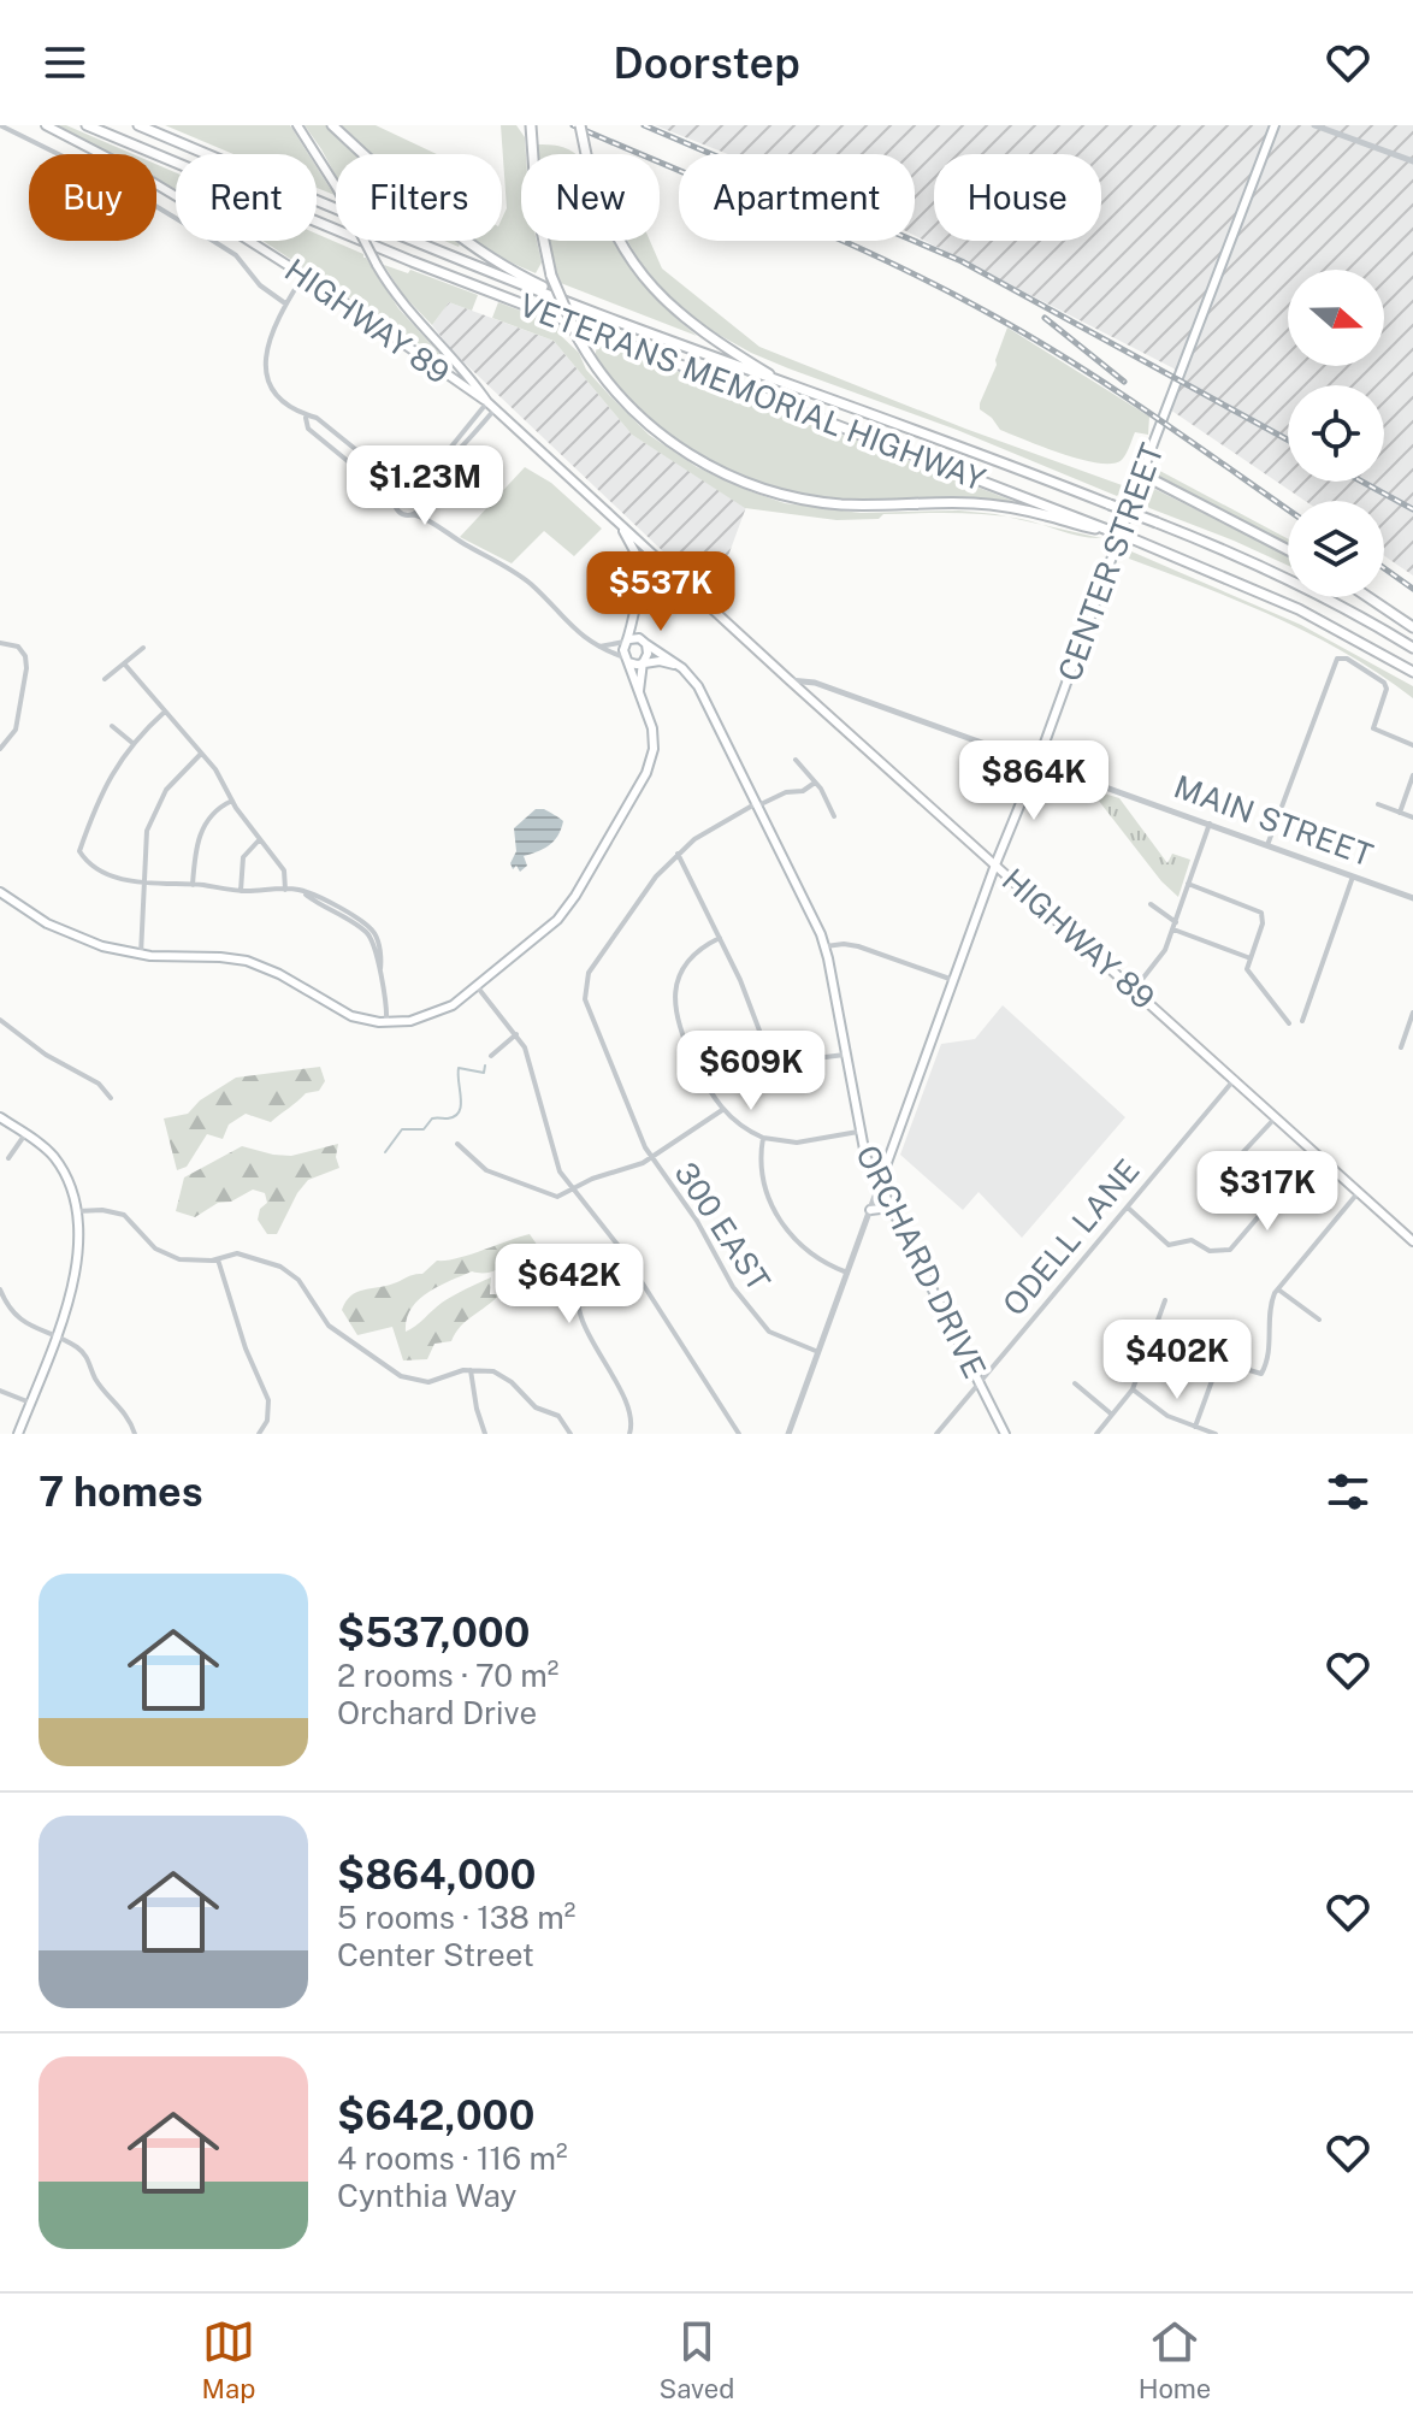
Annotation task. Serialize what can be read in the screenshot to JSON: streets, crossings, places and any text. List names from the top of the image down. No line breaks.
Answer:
{"streets":{"highway":["VETERANS MEMORIAL HIGHWAY"],"main road":["HIGHWAY 89","CENTER STREET","ORCHARD DRIVE"],"street":["MAIN STREET","300 EAST","ODELL LANE"]},"crossings":[["HIGHWAY 89","CENTER STREET"],["HIGHWAY 89","MAIN STREET"],["HIGHWAY 89","ODELL LANE"],["CENTER STREET","MAIN STREET"],["CENTER STREET","300 EAST"],["CENTER STREET","ORCHARD DRIVE"],["ODELL LANE","ORCHARD DRIVE"]],"north":"right","page":{"header":"Doorstep","chip":["Buy","Rent","Filters","New","Apartment","House"],"price":["$1.23M","$537K","$864K","$609K","$317K","$642K","$402K"],"heading":"7 homes","list":[{"name":"$537,000","note":"2 rooms · 70 m² · Orchard Drive"},{"name":"$864,000","note":"5 rooms · 138 m² · Center Street"},{"name":"$642,000","note":"4 rooms · 116 m² · Cynthia Way"}],"tabs":["Map","Saved","Home"]}}
